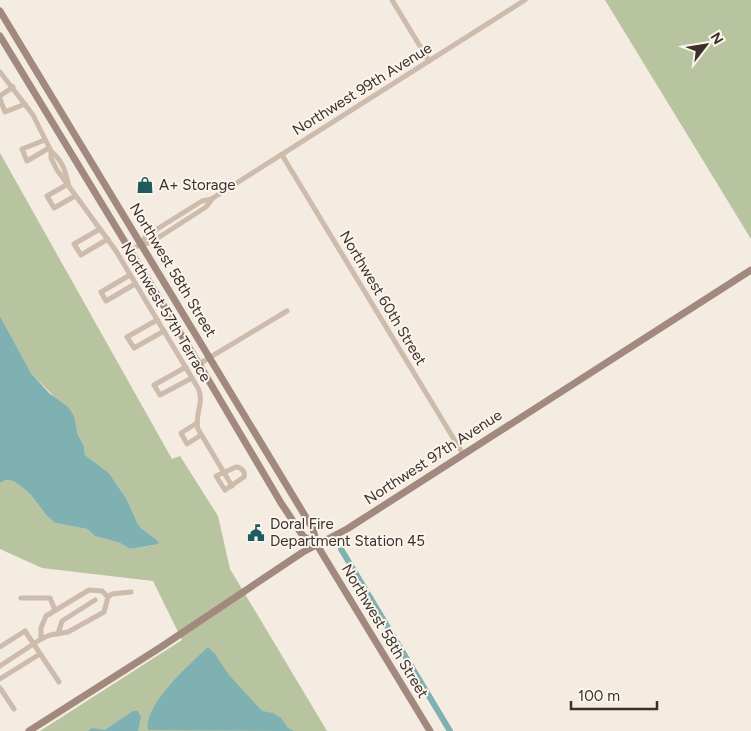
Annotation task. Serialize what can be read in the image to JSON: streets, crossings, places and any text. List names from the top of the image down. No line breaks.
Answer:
{"streets":{"street":["Northwest 99th Avenue","Northwest 58th Street","Northwest 60th Street","Northwest 57th Terrace","Northwest 97th Avenue"]},"crossings":[["Northwest 99th Avenue","Northwest 58th Street"],["Northwest 99th Avenue","Northwest 60th Street"],["Northwest 58th Street","Northwest 97th Avenue"],["Northwest 60th Street","Northwest 97th Avenue"]],"places":{"shop":["A+ Storage"],"public building":["Doral Fire Department Station 45"]},"scale_bar":"100 m","north":"top right"}
